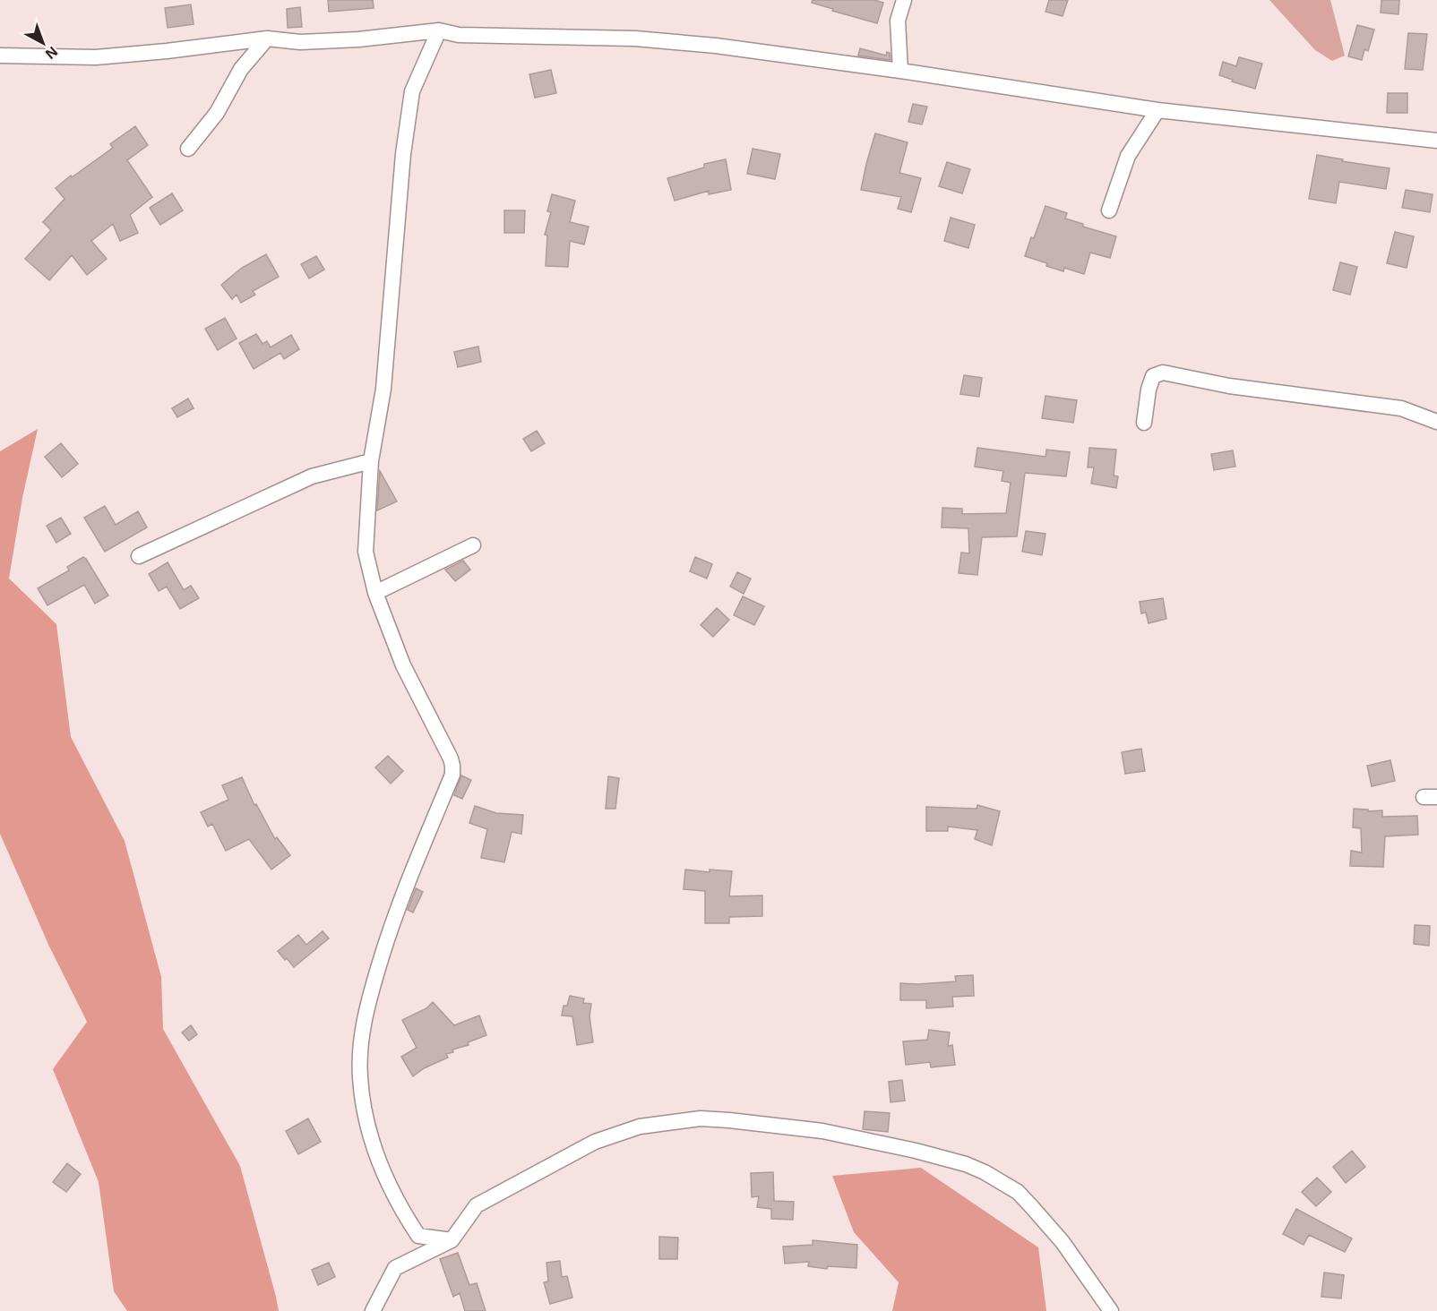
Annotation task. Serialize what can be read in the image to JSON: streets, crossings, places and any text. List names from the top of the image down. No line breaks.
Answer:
{"north":"bottom right"}
